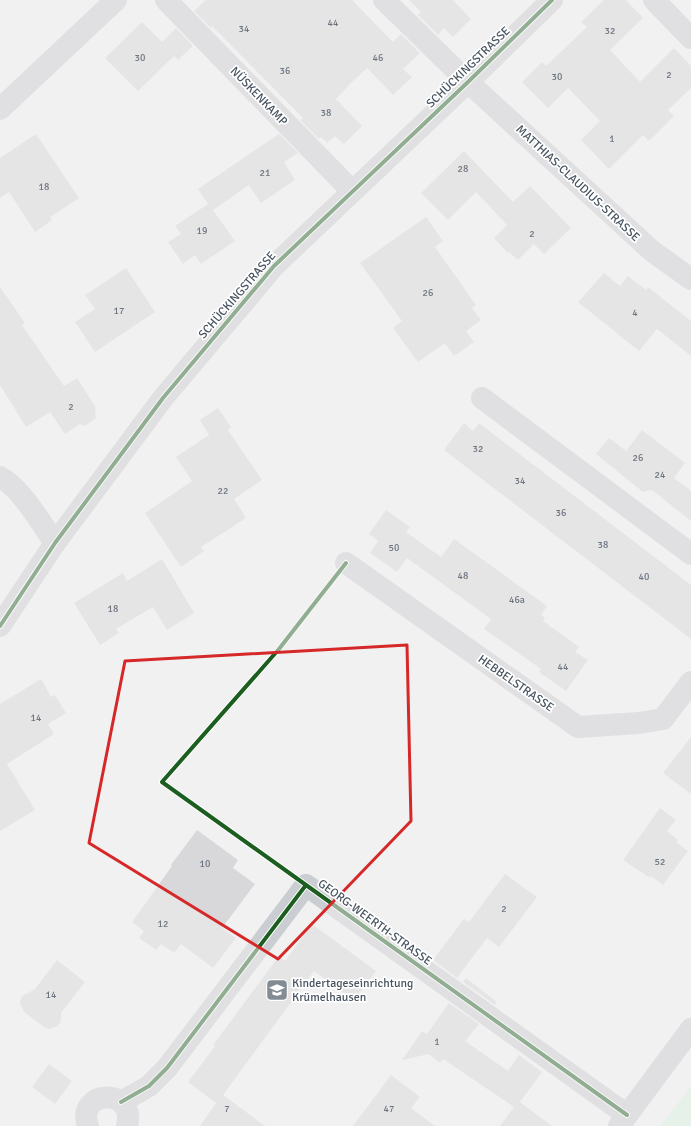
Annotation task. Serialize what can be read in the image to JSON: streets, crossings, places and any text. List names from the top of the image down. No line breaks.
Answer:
{"streets":{"street":["SCHÜCKINGSTRASSE","NÜSKENKAMP","MATTHIAS-CLAUDIUS-STRASSE","HEBBELSTRASSE","GEORG-WEERTH-STRASSE"]},"crossings":[["SCHÜCKINGSTRASSE","NÜSKENKAMP"],["SCHÜCKINGSTRASSE","MATTHIAS-CLAUDIUS-STRASSE"]],"places":{"school or university":["Kindertageseinrichtung Krümelhausen"]},"house_numbers":["44","34","32","30","46","36","2","30","38","1","28","21","18","19","2","26","17","4","2","32","26","24","34","22","36","38","50","48","40","46a","18","44","14","52","10","2","12","14","1","7","47"]}
